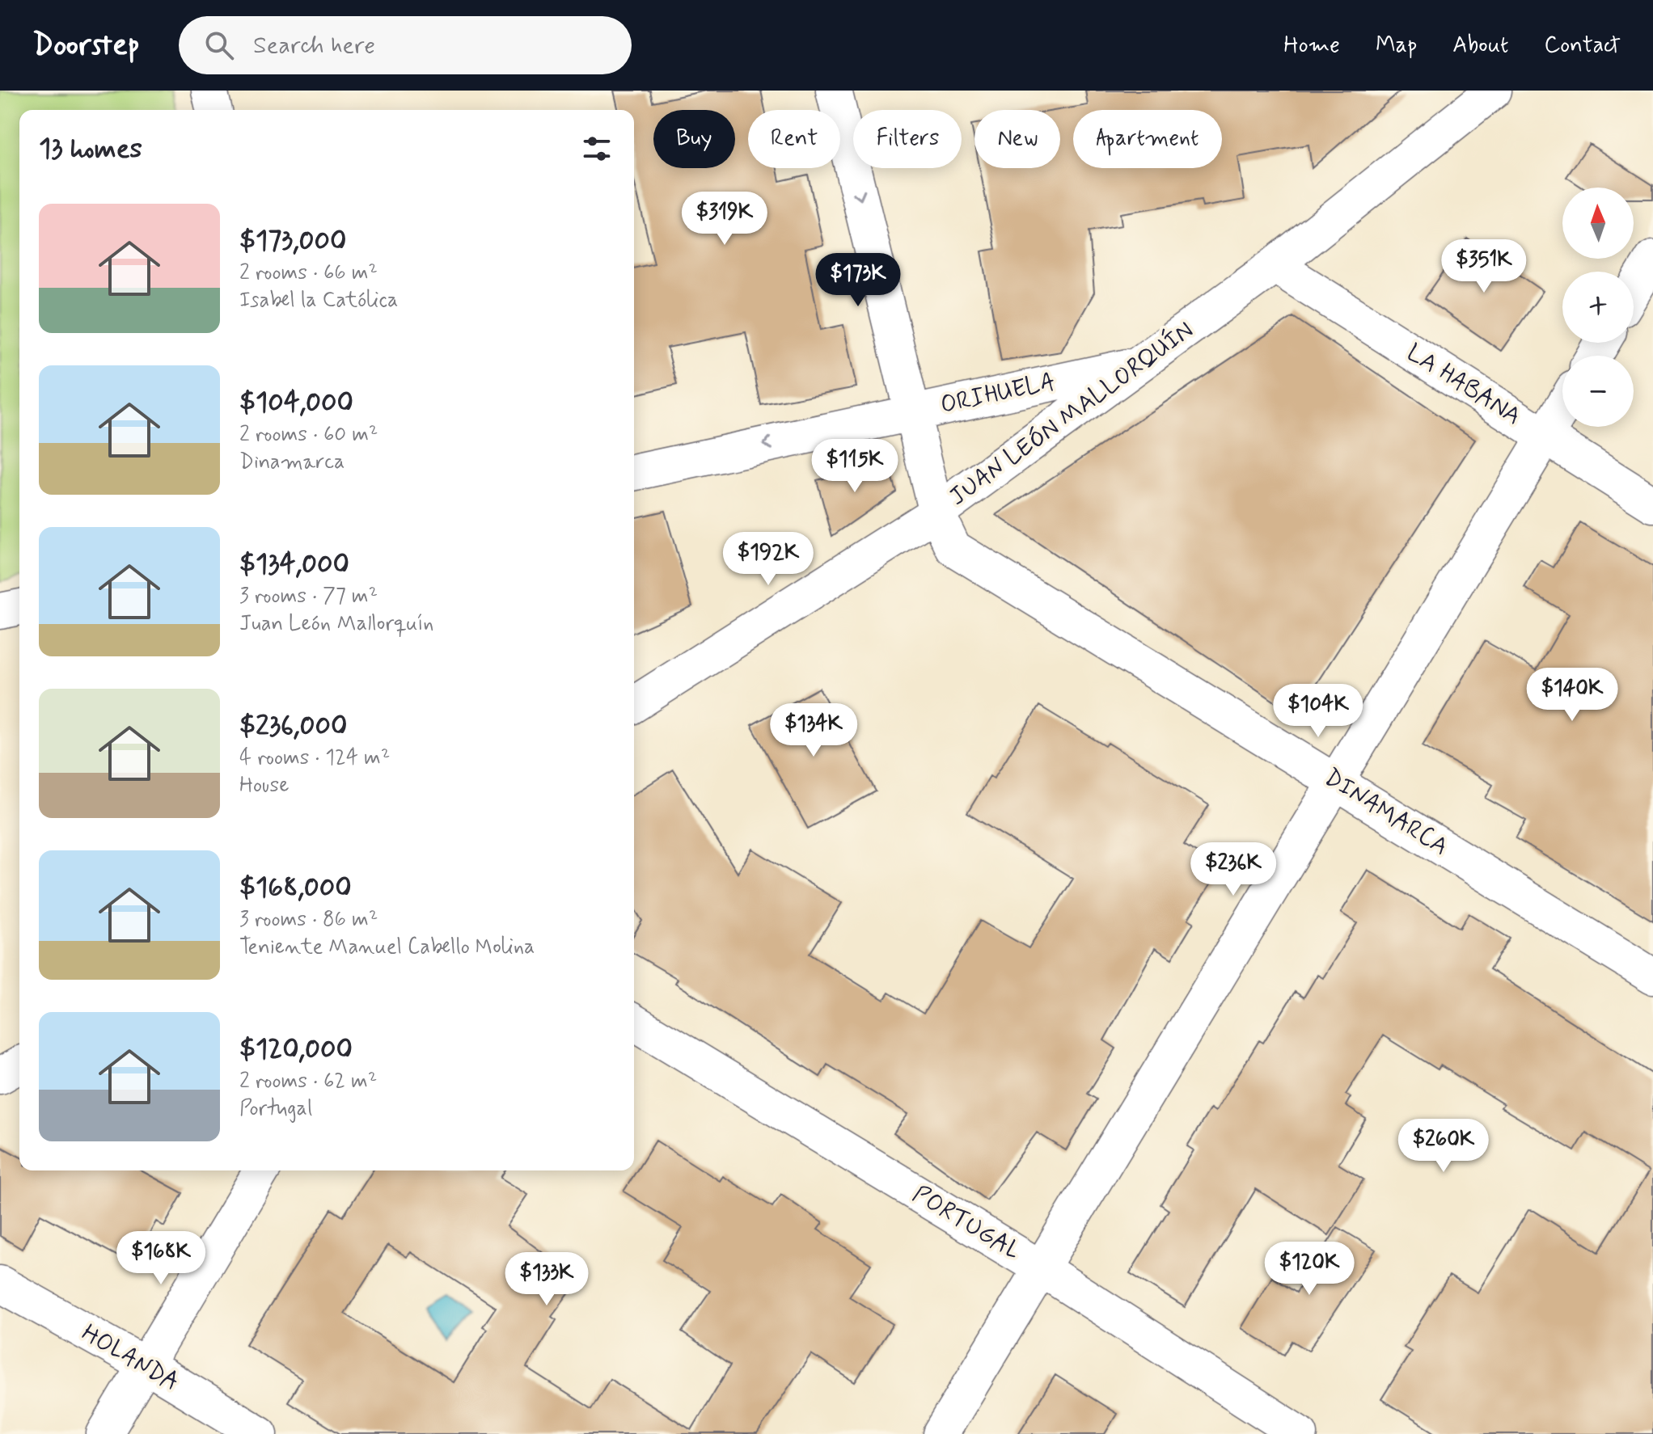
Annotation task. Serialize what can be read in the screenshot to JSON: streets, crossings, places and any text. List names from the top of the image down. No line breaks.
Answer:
{"streets":{"street":["LA HABANA","ORIHUELA","JUAN LEÓN MALLORQUÍN","DINAMARCA","PORTUGAL","HOLANDA"]},"crossings":[["LA HABANA","JUAN LEÓN MALLORQUÍN"],["ORIHUELA","JUAN LEÓN MALLORQUÍN"],["ORIHUELA","DINAMARCA"],["JUAN LEÓN MALLORQUÍN","DINAMARCA"]],"one_way":["ORIHUELA"],"north":"top","page":{"header":"Doorstep","search":"Search here","nav":["Home","Map","About","Contact"],"chip":["Buy","Rent","Filters","New","Apartment"],"heading":"13 homes","map_buttons":["+","−"],"list":[{"name":"$173,000","note":"2 rooms · 66 m² · Isabel la Católica"},{"name":"$104,000","note":"2 rooms · 60 m² · Dinamarca"},{"name":"$134,000","note":"3 rooms · 77 m² · Juan León Mallorquín"},{"name":"$236,000","note":"4 rooms · 124 m² · House"},{"name":"$168,000","note":"3 rooms · 86 m² · Teniente Manuel Cabello Molina"},{"name":"$120,000","note":"2 rooms · 62 m² · Portugal"}],"price":["$319K","$351K","$173K","$115K","$192K","$140K","$104K","$134K","$236K","$260K","$168K","$120K","$133K"]}}
